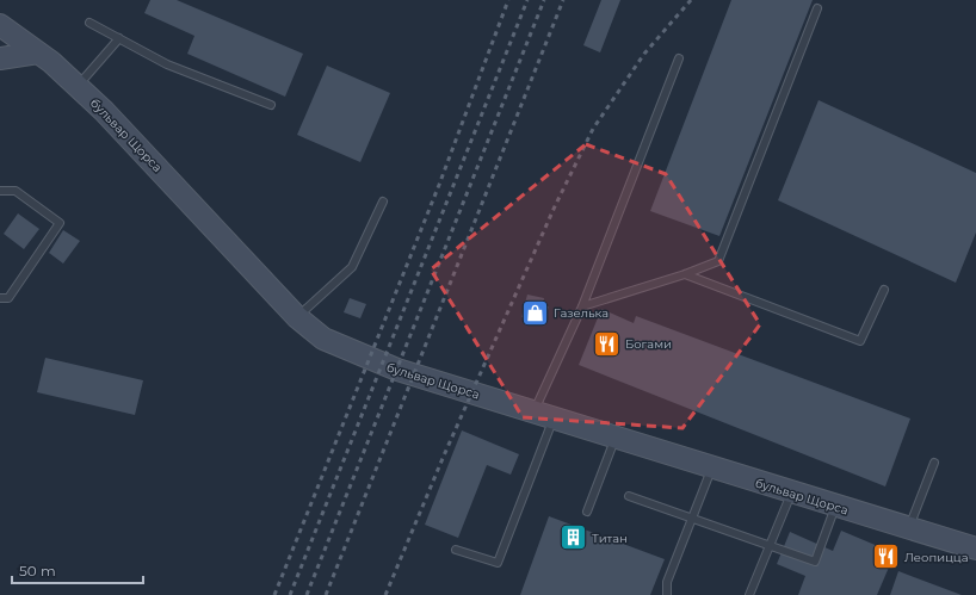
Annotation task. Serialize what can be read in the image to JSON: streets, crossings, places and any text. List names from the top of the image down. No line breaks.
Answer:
{"streets":{"main road":["бульвар Щорса"]},"places":{"shop":["Газелька"],"restaurant":["Богами","Леопицца"],"building":["Титан"]},"scale_bar":"50 m"}
